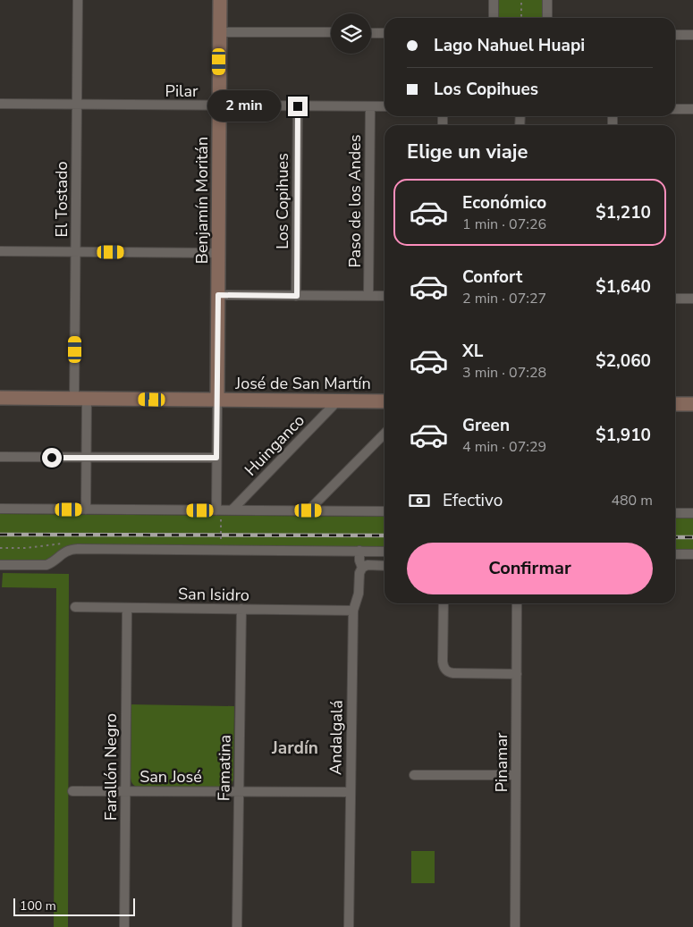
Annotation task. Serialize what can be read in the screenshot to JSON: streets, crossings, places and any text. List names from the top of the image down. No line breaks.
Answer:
{"streets":{"street":["Pilar","El Tostado","Benjamín Moritán","Los Copihues","Paso de los Andes","José de San Martín","Huinganco","San Isidro","Andalgalá","Pinamar","Farallón Negro","Famatina","San José"]},"crossings":[["Pilar","El Tostado"],["Pilar","Benjamín Moritán"],["Pilar","Los Copihues"],["Pilar","Paso de los Andes"],["El Tostado","José de San Martín"],["Benjamín Moritán","José de San Martín"],["José de San Martín","Huinganco"],["San Isidro","Andalgalá"],["San Isidro","Farallón Negro"],["San Isidro","Famatina"],["Andalgalá","San José"],["Farallón Negro","San José"],["Famatina","San José"]],"districts":["Jardín"],"scale_bar":"100 m","page":{"banner":["Lago Nahuel Huapi","Los Copihues"],"bubble":"2 min","heading":"Elige un viaje","list":[{"name":"Económico","note":"1 min · 07:26","value":"$1,210"},{"name":"Confort","note":"2 min · 07:27","value":"$1,640"},{"name":"XL","note":"3 min · 07:28","value":"$2,060"},{"name":"Green","note":"4 min · 07:29","value":"$1,910"}],"pay":["Efectivo","480 m"],"buttons":"Confirmar","scale":"100 m"}}
